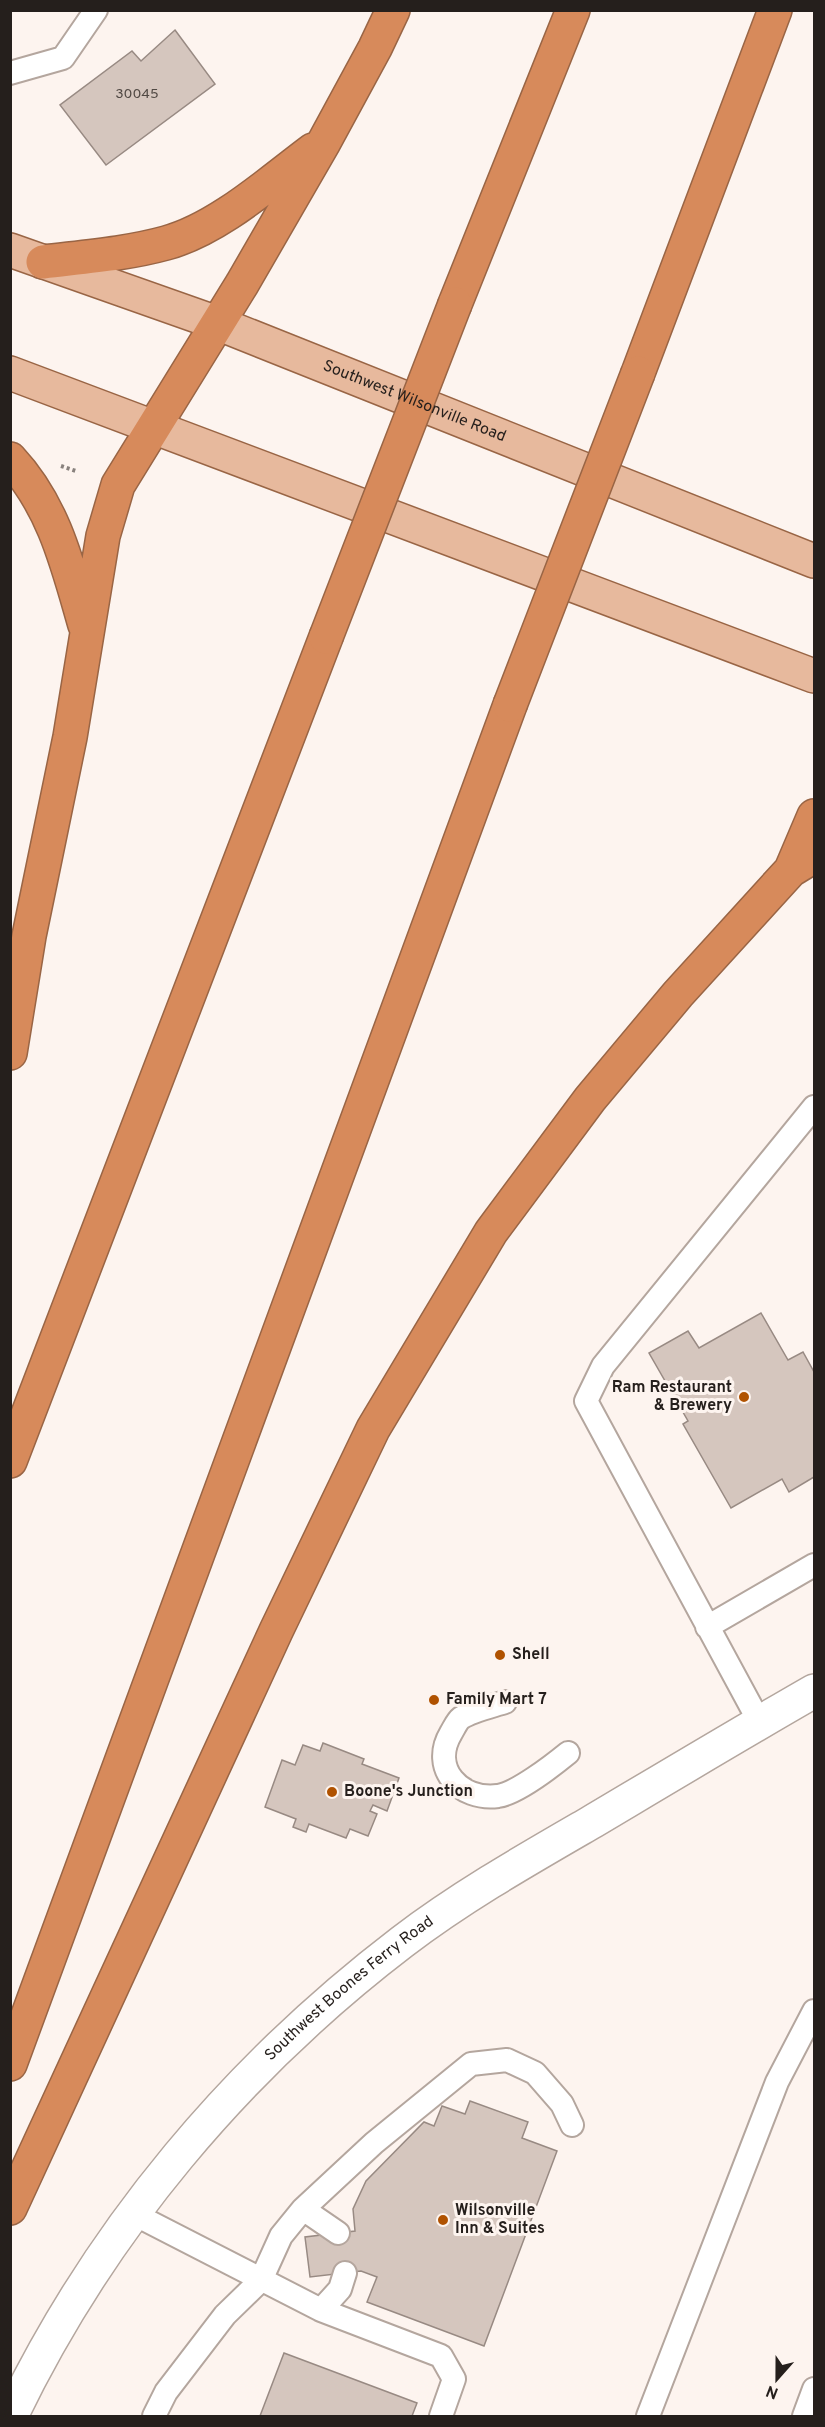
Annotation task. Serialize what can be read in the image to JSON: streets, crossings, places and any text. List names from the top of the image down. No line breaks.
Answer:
{"streets":{"main road":["Southwest Wilsonville Road"],"street":["Southwest Boones Ferry Road"]},"places":["Ram Restaurant & Brewery","Shell","Family Mart 7","Boone's Junction","Wilsonville Inn & Suites"],"house_numbers":["30045"],"north":"bottom"}
